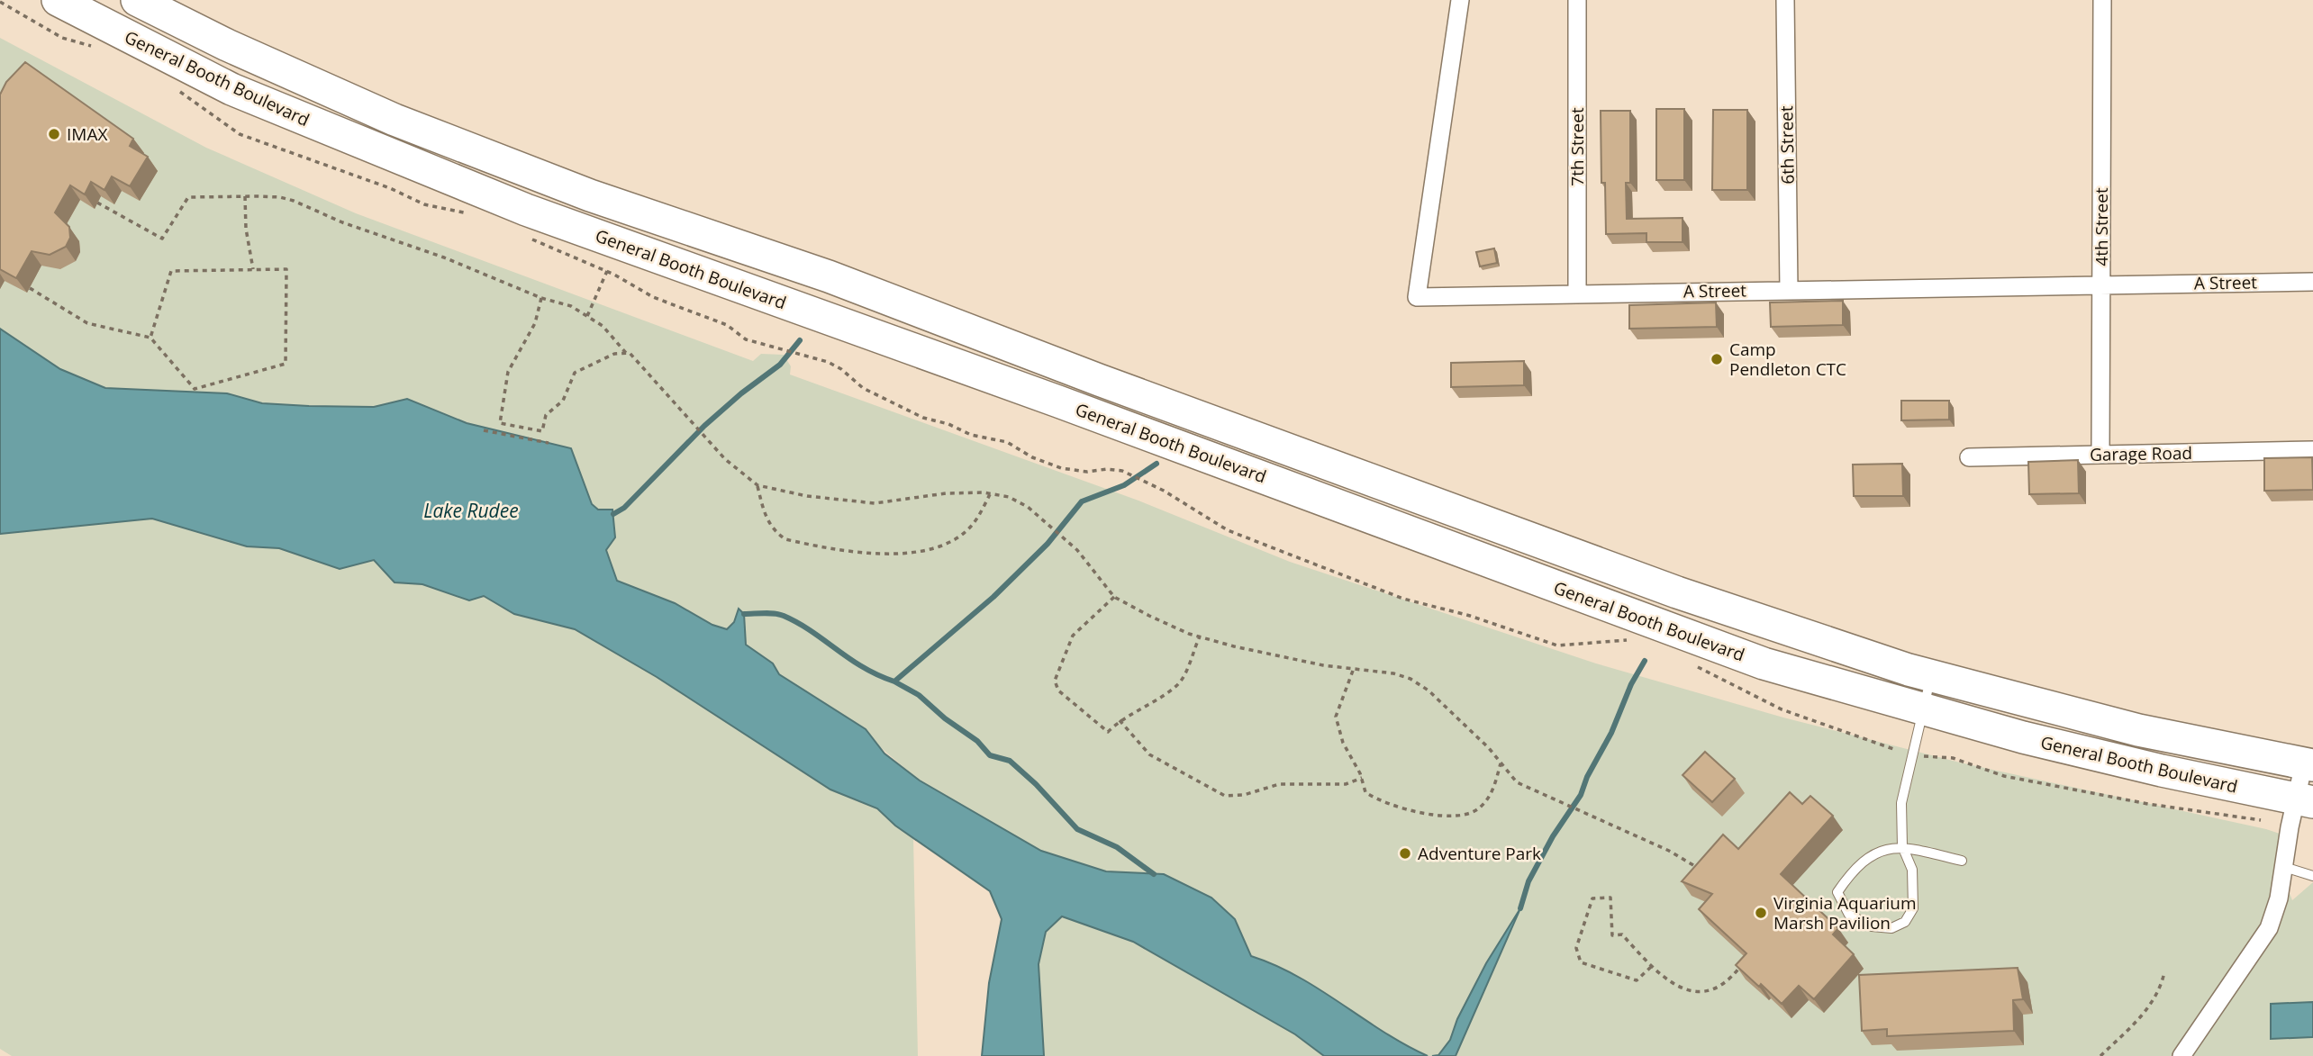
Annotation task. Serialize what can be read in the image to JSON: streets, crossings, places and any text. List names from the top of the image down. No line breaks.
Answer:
{"streets":{"highway":["General Booth Boulevard"],"street":["6th Street","7th Street","4th Street","A Street","Garage Road"]},"crossings":[["6th Street","A Street"],["7th Street","A Street"],["4th Street","A Street"],["4th Street","Garage Road"]],"water":["Lake Rudee"],"places":["IMAX","Camp Pendleton CTC","Adventure Park","Virginia Aquarium Marsh Pavilion"]}
